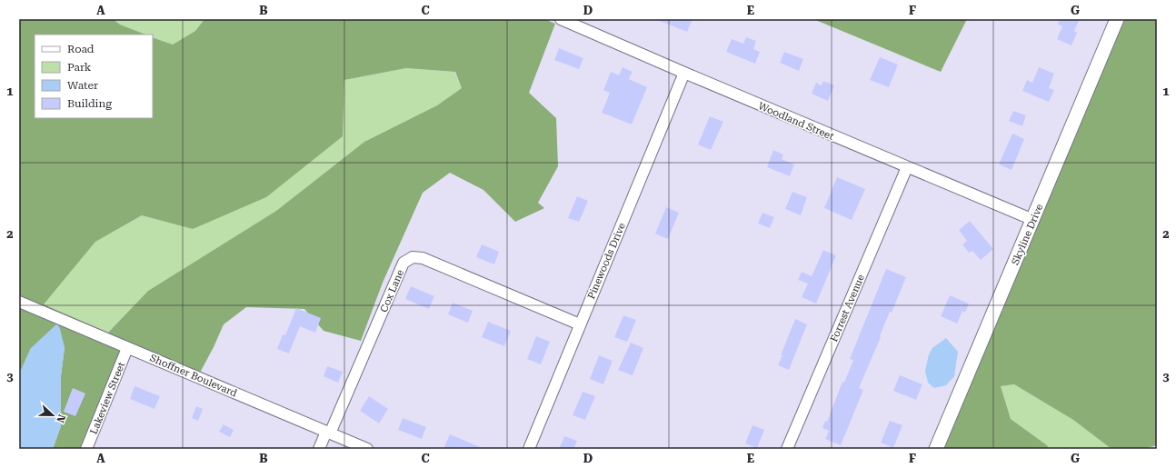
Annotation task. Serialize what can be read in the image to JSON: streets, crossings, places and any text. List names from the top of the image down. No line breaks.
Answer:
{"streets":{"street":["Woodland Street","Skyline Drive","Pinewoods Drive","Cox Lane","Forrest Avenue","Shoffner Boulevard","Lakeview Street"]},"crossings":[["Woodland Street","Skyline Drive"],["Woodland Street","Pinewoods Drive"],["Woodland Street","Forrest Avenue"],["Pinewoods Drive","Cox Lane"],["Cox Lane","Shoffner Boulevard"],["Shoffner Boulevard","Lakeview Street"]],"legend":["Road","Park","Water","Building"],"north":"right","grid":{"columns":["A","B","C","D","E","F","G"],"rows":["1","2","3"]}}
